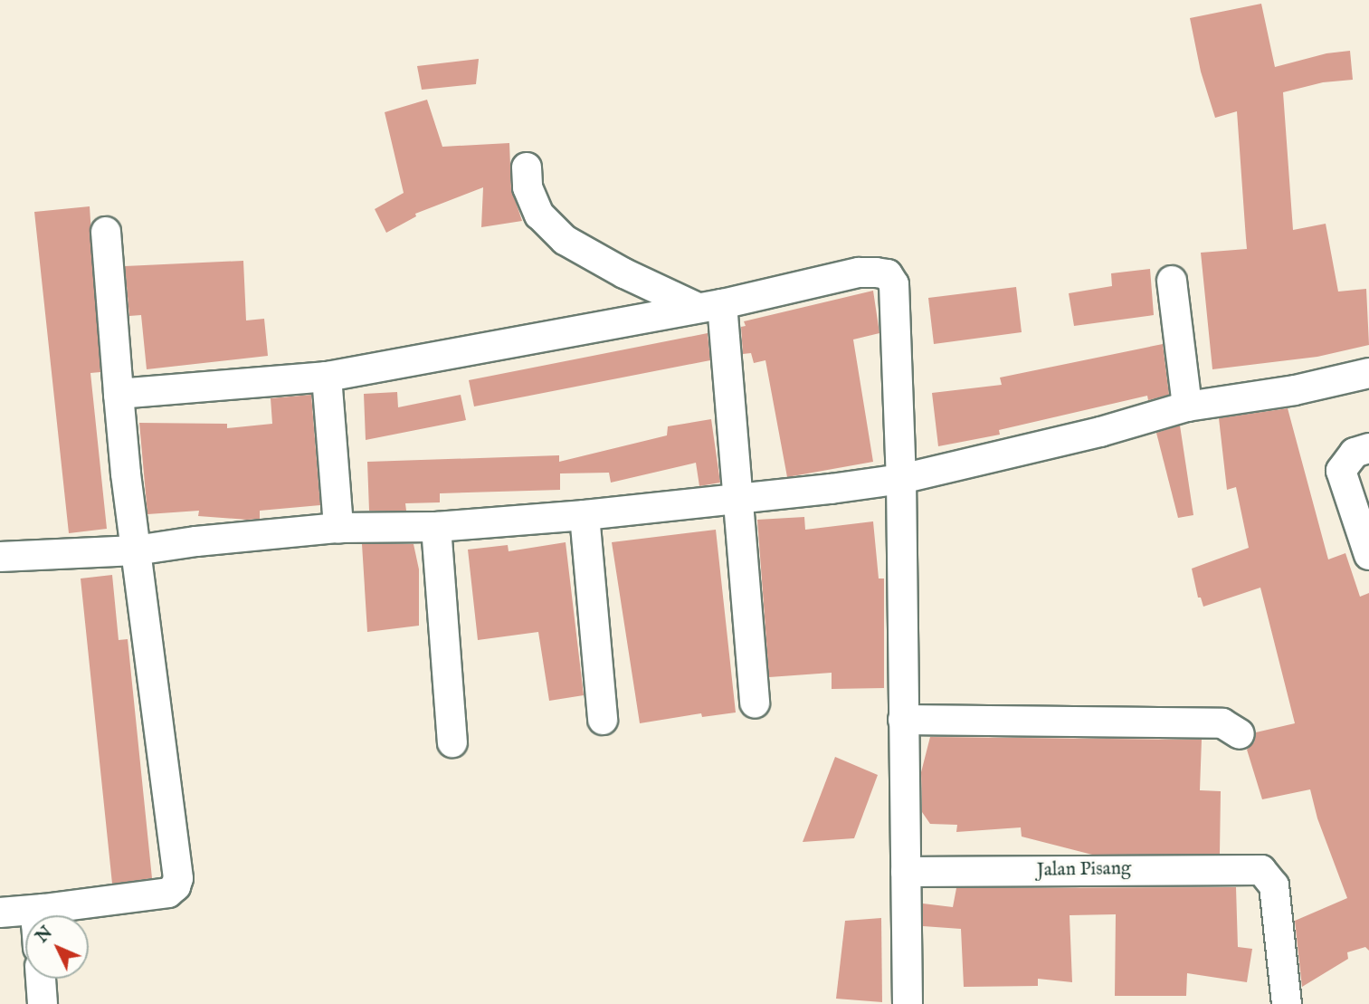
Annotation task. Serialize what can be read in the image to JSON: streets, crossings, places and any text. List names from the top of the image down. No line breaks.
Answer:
{"streets":{"street":["Jalan Pisang"]},"north":"top left"}
